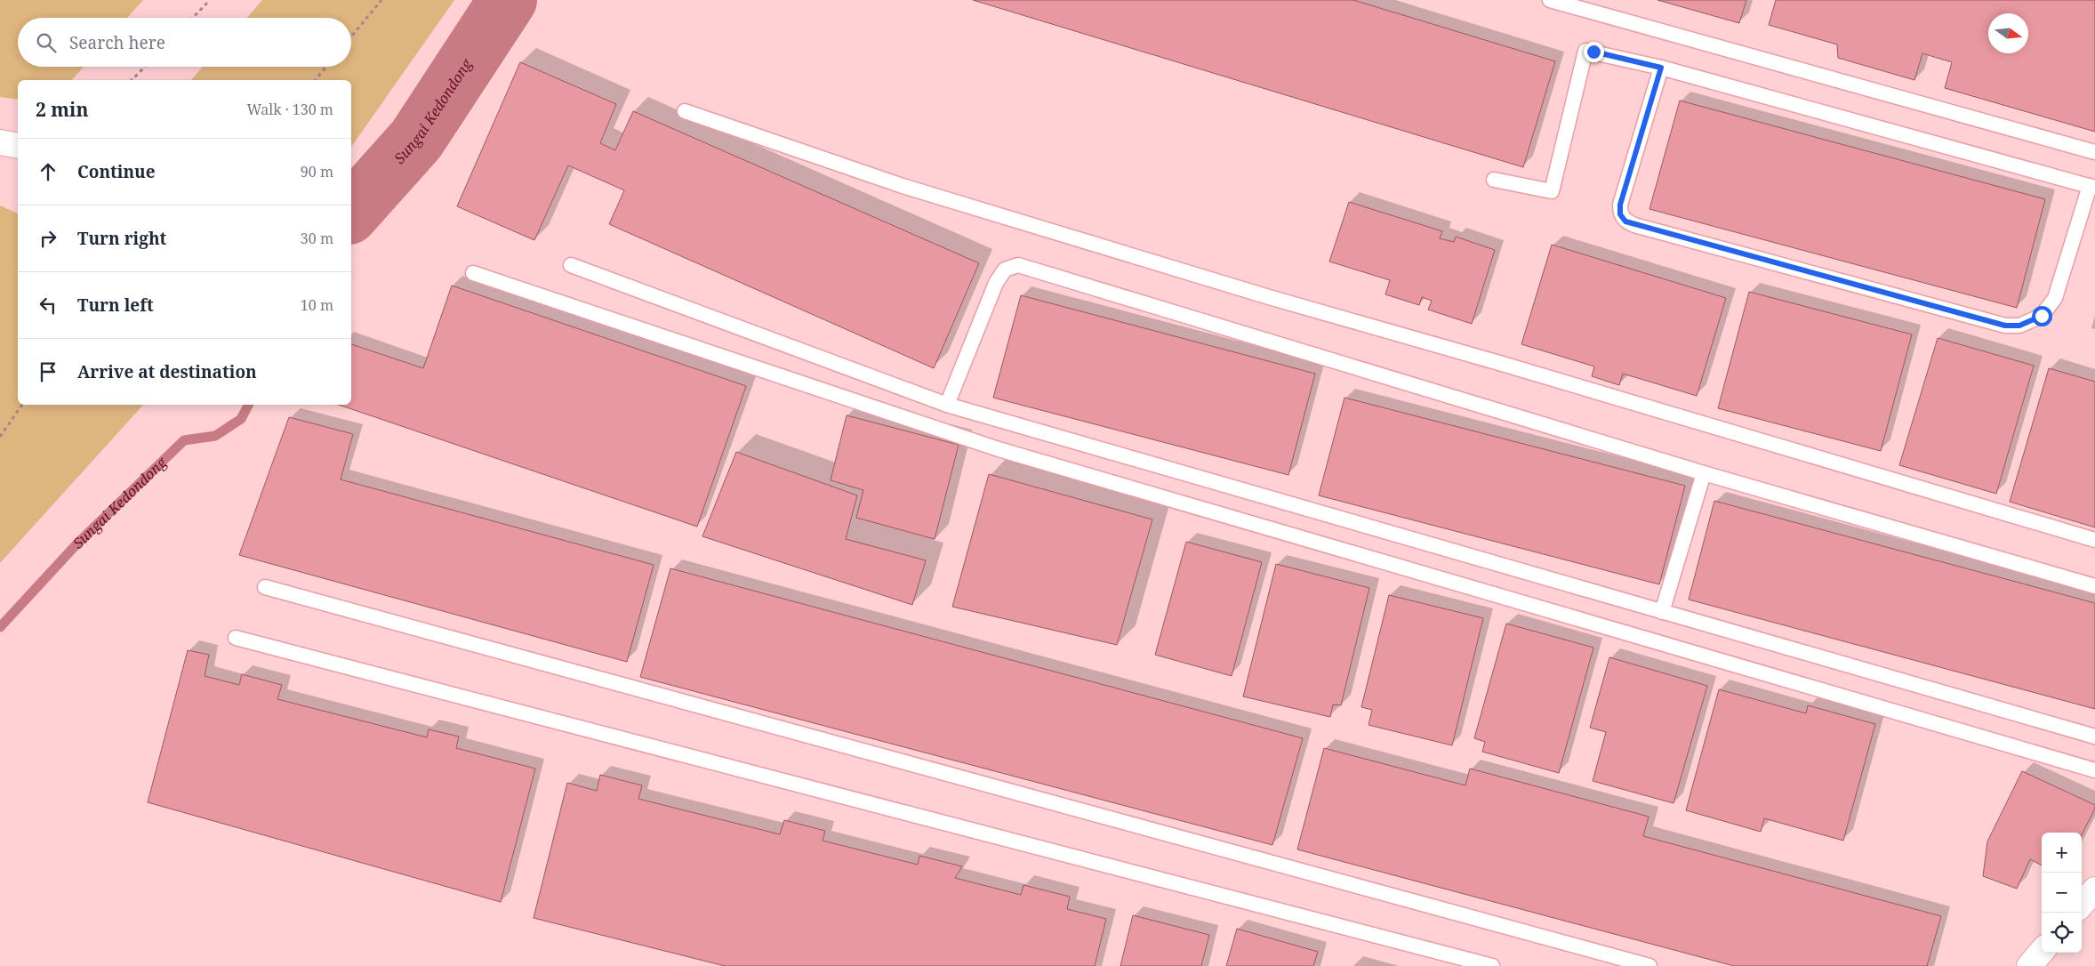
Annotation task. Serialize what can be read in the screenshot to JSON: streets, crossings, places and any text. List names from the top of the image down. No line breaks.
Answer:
{"water":["Sungai Kedondong"],"north":"right","page":{"search":"Search here","heading":["2 min","Walk · 130 m"],"list":[["Continue","90 m"],["Turn right","30 m"],["Turn left","10 m"],"Arrive at destination"],"map_buttons":["+","−"]}}
